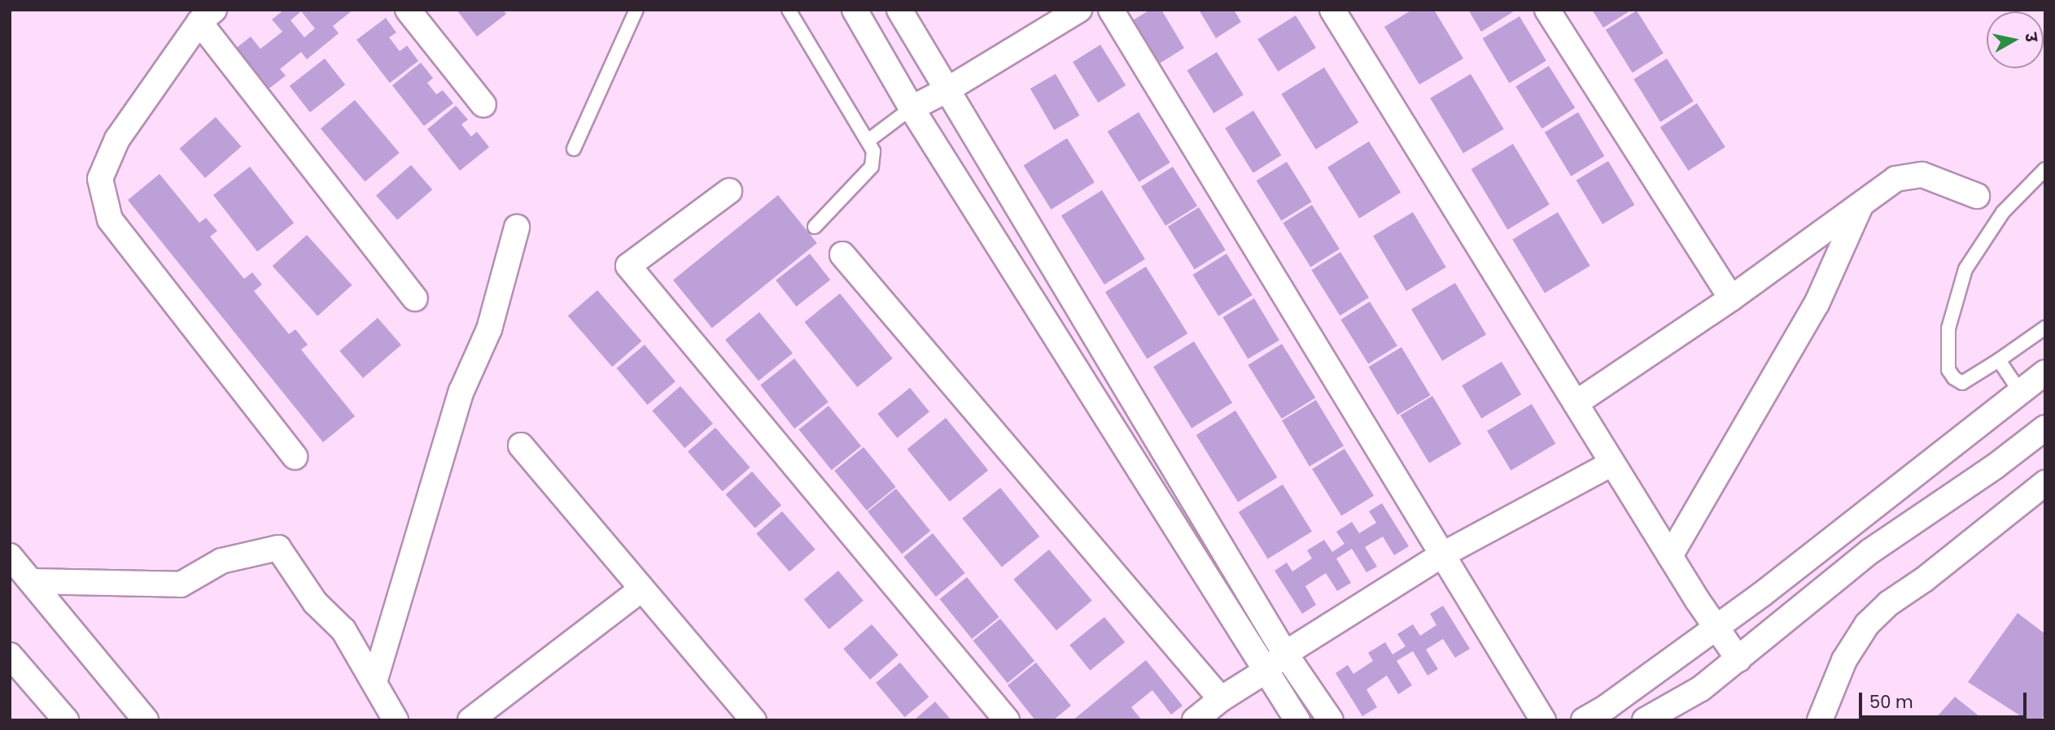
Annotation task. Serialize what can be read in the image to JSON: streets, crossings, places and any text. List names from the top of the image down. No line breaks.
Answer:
{"scale_bar":"50 m","north":"right"}
